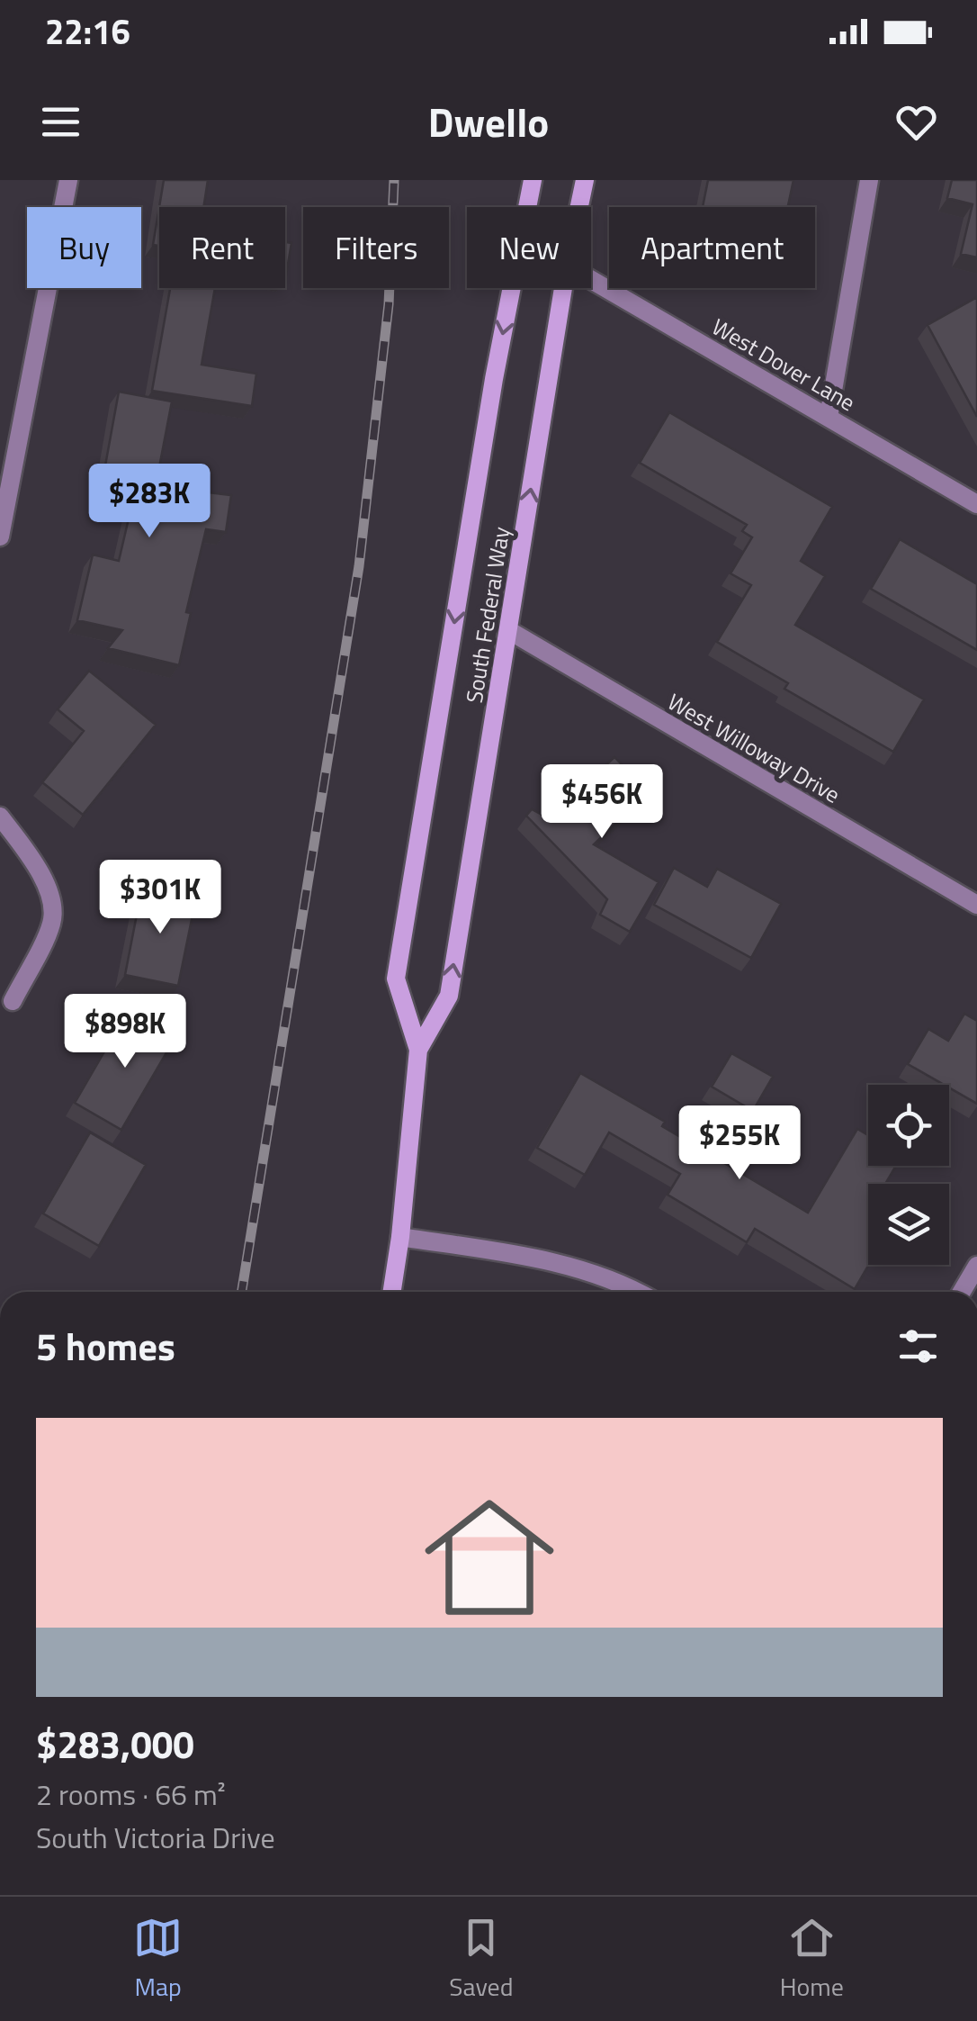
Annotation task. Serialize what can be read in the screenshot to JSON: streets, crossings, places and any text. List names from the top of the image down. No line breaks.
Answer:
{"streets":{"main road":["South Federal Way"],"street":["West Dover Lane","West Willoway Drive"]},"crossings":[["South Federal Way","West Willoway Drive"]],"page":{"status":"22:16","header":"Dwello","chip":["Buy","Rent","Filters","New","Apartment"],"price":["$283K","$456K","$301K","$898K","$255K"],"heading":"5 homes","list":[{"name":"$283,000","note":"2 rooms · 66 m² · South Victoria Drive"}],"tabs":["Map","Saved","Home"]}}
